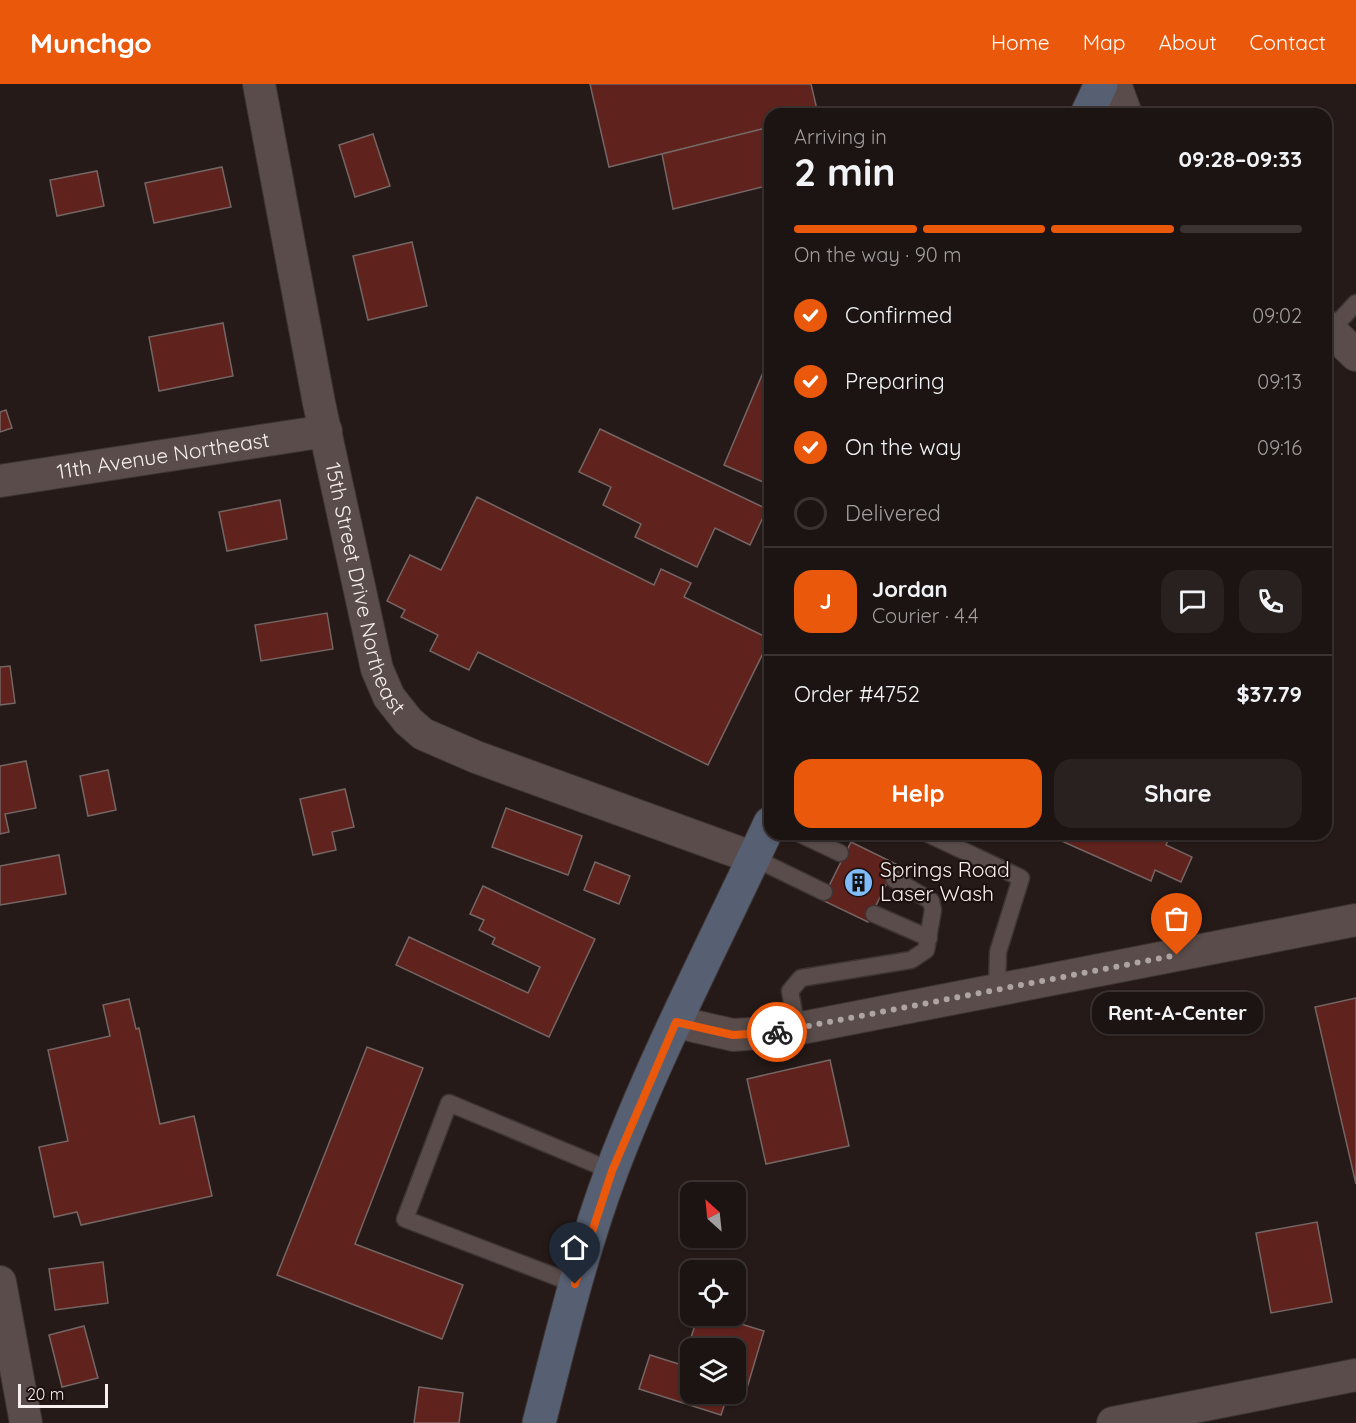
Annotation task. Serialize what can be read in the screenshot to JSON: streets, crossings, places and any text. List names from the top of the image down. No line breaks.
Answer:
{"streets":{"street":["11th Avenue Northeast","15th Street Drive Northeast"]},"crossings":[["11th Avenue Northeast","15th Street Drive Northeast"]],"places":{"building":["Springs Road Laser Wash"],"other":["Rent-A-Center"]},"scale_bar":"20 m","north":"top left","page":{"header":"Munchgo","nav":["Home","Map","About","Contact"],"heading":["2 min","Arriving in","09:28–09:33"],"panel":["Jordan","Courier · 4.4","Order #4752","$37.79"],"bar":"On the way · 90 m","list":[["Confirmed","09:02"],["Preparing","09:13"],["On the way","09:16"],"Delivered"],"round":"J","buttons":["Help","Share"],"bubble":"Rent-A-Center","scale":"20 m"}}
